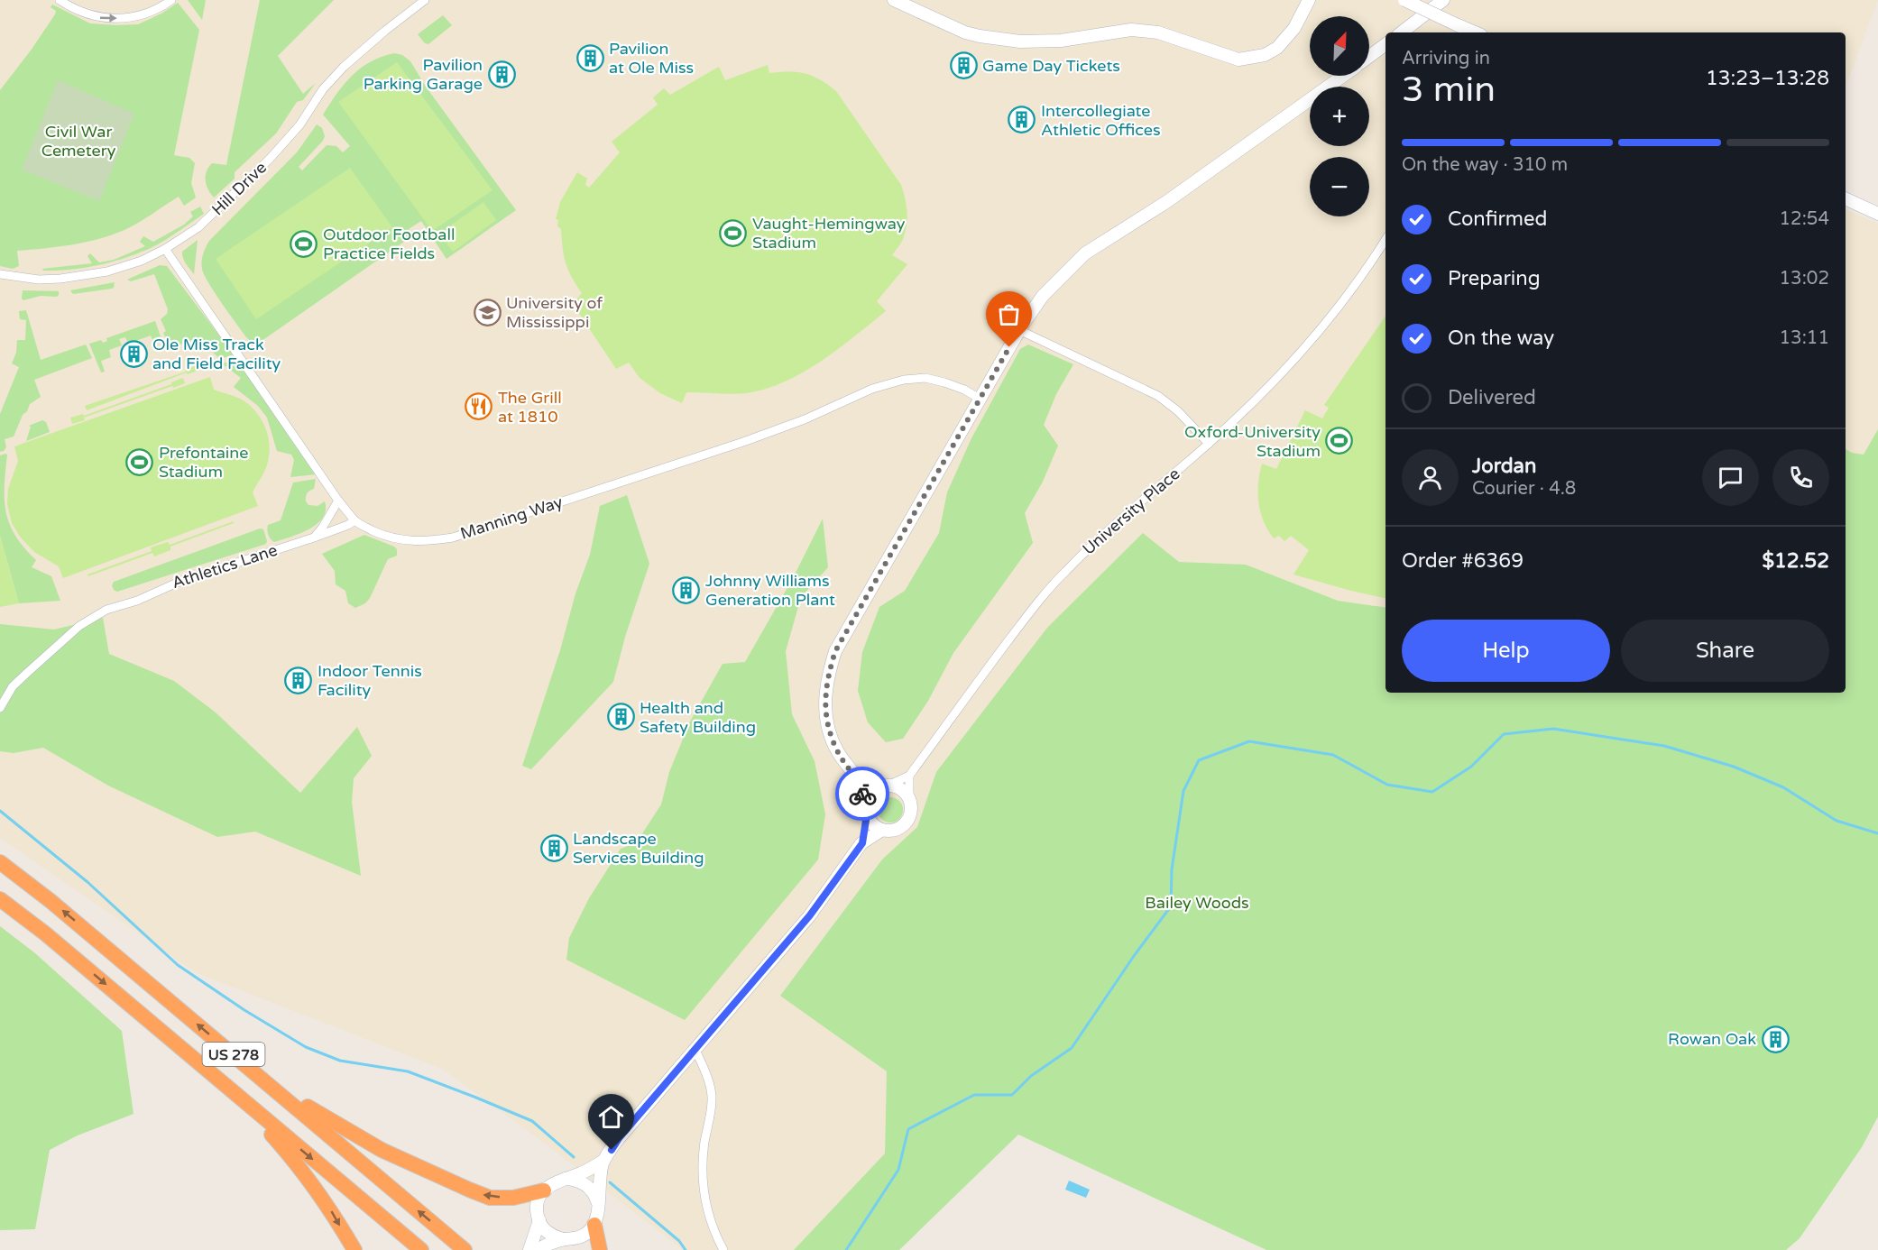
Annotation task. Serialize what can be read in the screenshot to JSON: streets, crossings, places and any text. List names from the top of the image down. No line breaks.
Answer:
{"streets":{"highway":["US 278"],"street":["Hill Drive","University Place","Manning Way","Athletics Lane"]},"crossings":[["Hill Drive","Manning Way"],["Manning Way","Athletics Lane"]],"parks":["Civil War Cemetery","Bailey Woods"],"places":{"building":["Pavilion at Ole Miss","Game Day Tickets","Pavilion Parking Garage","Intercollegiate Athletic Offices","Ole Miss Track and Field Facility","Johnny Williams Generation Plant","Indoor Tennis Facility","Health and Safety Building","Landscape Services Building","Rowan Oak"],"sports":["Vaught-Hemingway Stadium","Outdoor Football Practice Fields","Oxford-University Stadium","Prefontaine Stadium"],"school or university":["University of Mississippi"],"restaurant":["The Grill at 1810"]},"north":"top right","page":{"map_buttons":["+","−"],"heading":["3 min","Arriving in","13:23–13:28"],"panel":["Jordan","Courier · 4.8","Order #6369","$12.52"],"bar":"On the way · 310 m","list":[["Confirmed","12:54"],["Preparing","13:02"],["On the way","13:11"],"Delivered"],"buttons":["Help","Share"]}}
